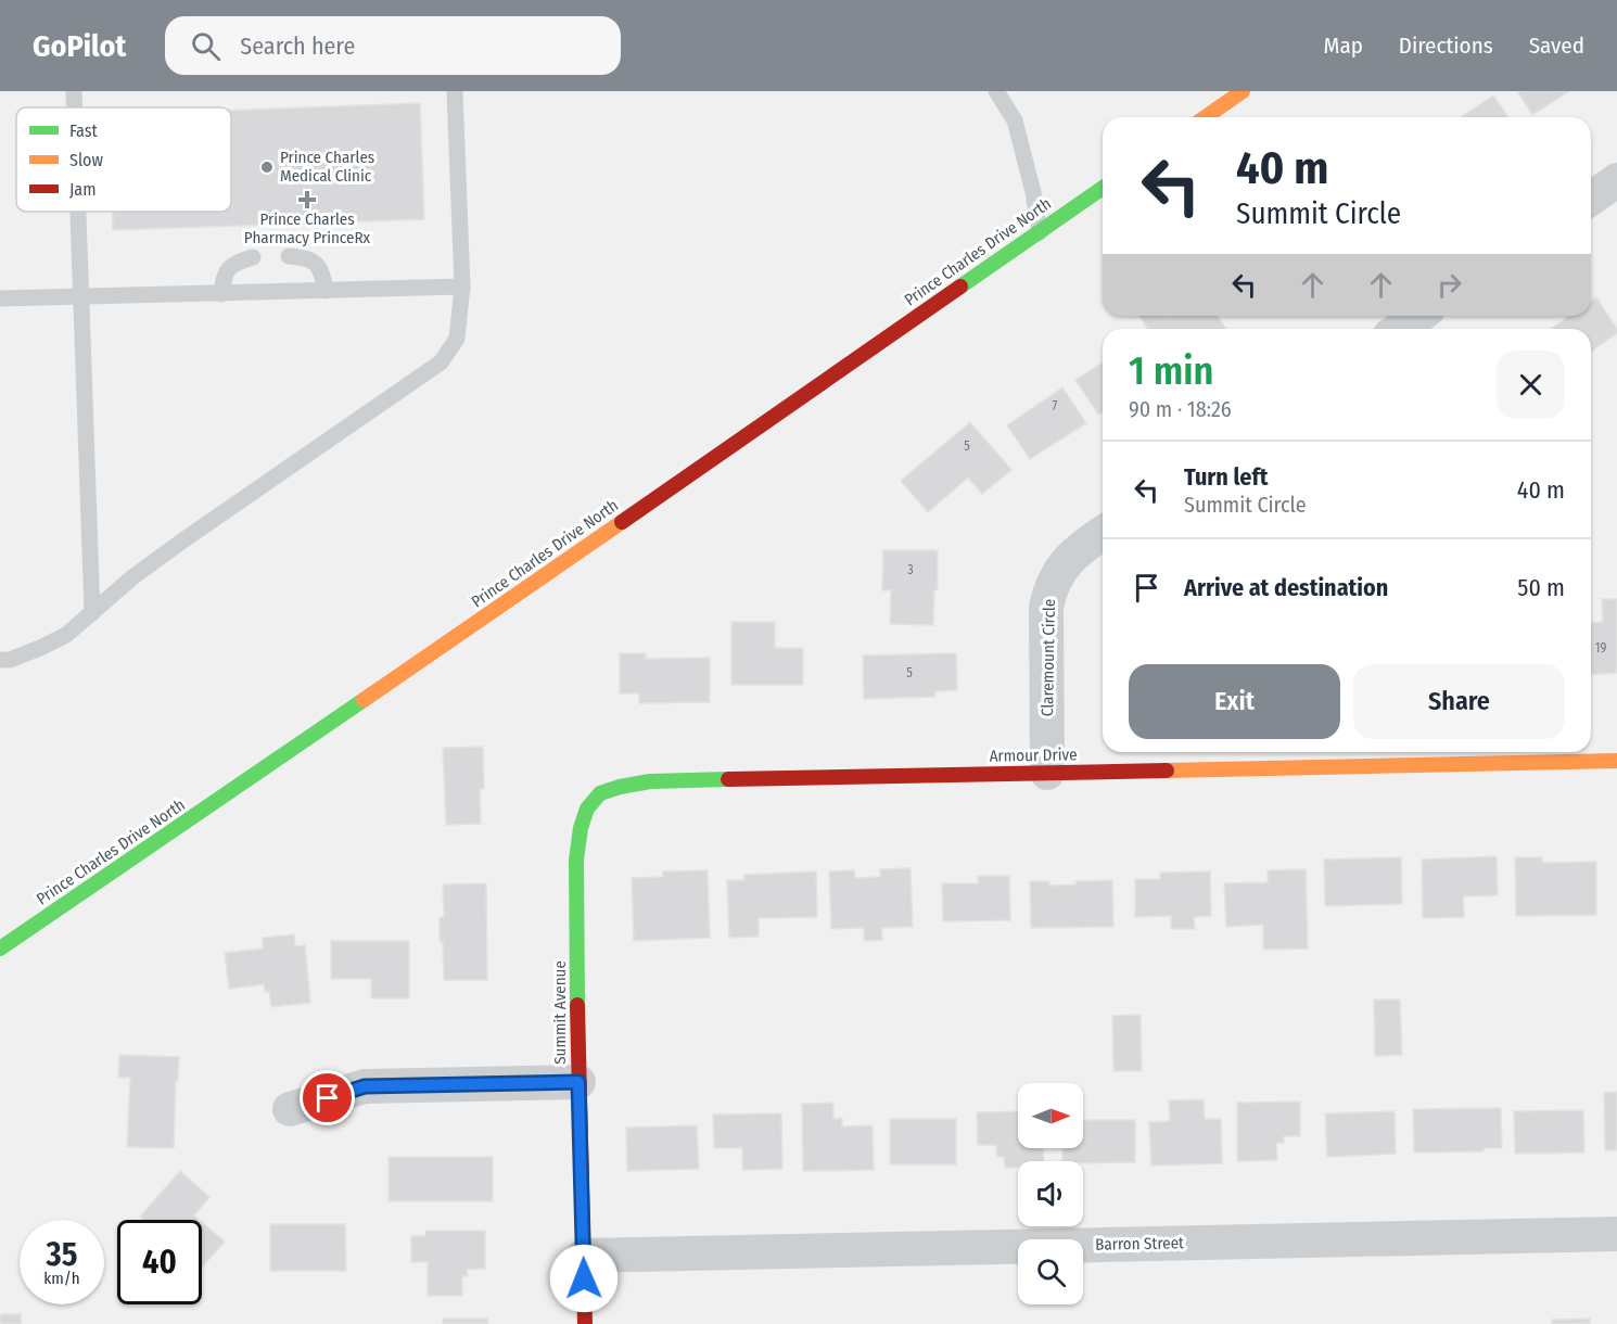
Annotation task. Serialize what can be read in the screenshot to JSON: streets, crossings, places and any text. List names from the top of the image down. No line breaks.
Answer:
{"streets":{"street":["Prince Charles Drive North","Claremount Circle","Armour Drive","Summit Avenue","Barron Street"]},"crossings":[["Claremount Circle","Armour Drive"],["Armour Drive","Summit Avenue"],["Summit Avenue","Barron Street"]],"places":{"other":["Prince Charles Medical Clinic"],"health":["Prince Charles Pharmacy PrinceRx"]},"house_numbers":["7","5","3","19","5"],"legend":["Fast","Slow","Jam"],"north":"right","page":{"header":"GoPilot","search":"Search here","nav":["Map","Directions","Saved"],"turn":["40 m","Summit Circle"],"heading":["1 min","90 m · 18:26"],"list":[{"name":"Turn left","note":"Summit Circle","value":"40 m"},{"name":"Arrive at destination","value":"50 m"}],"buttons":["Exit","Share"],"speed":"35 km/h","limit":"40"}}
